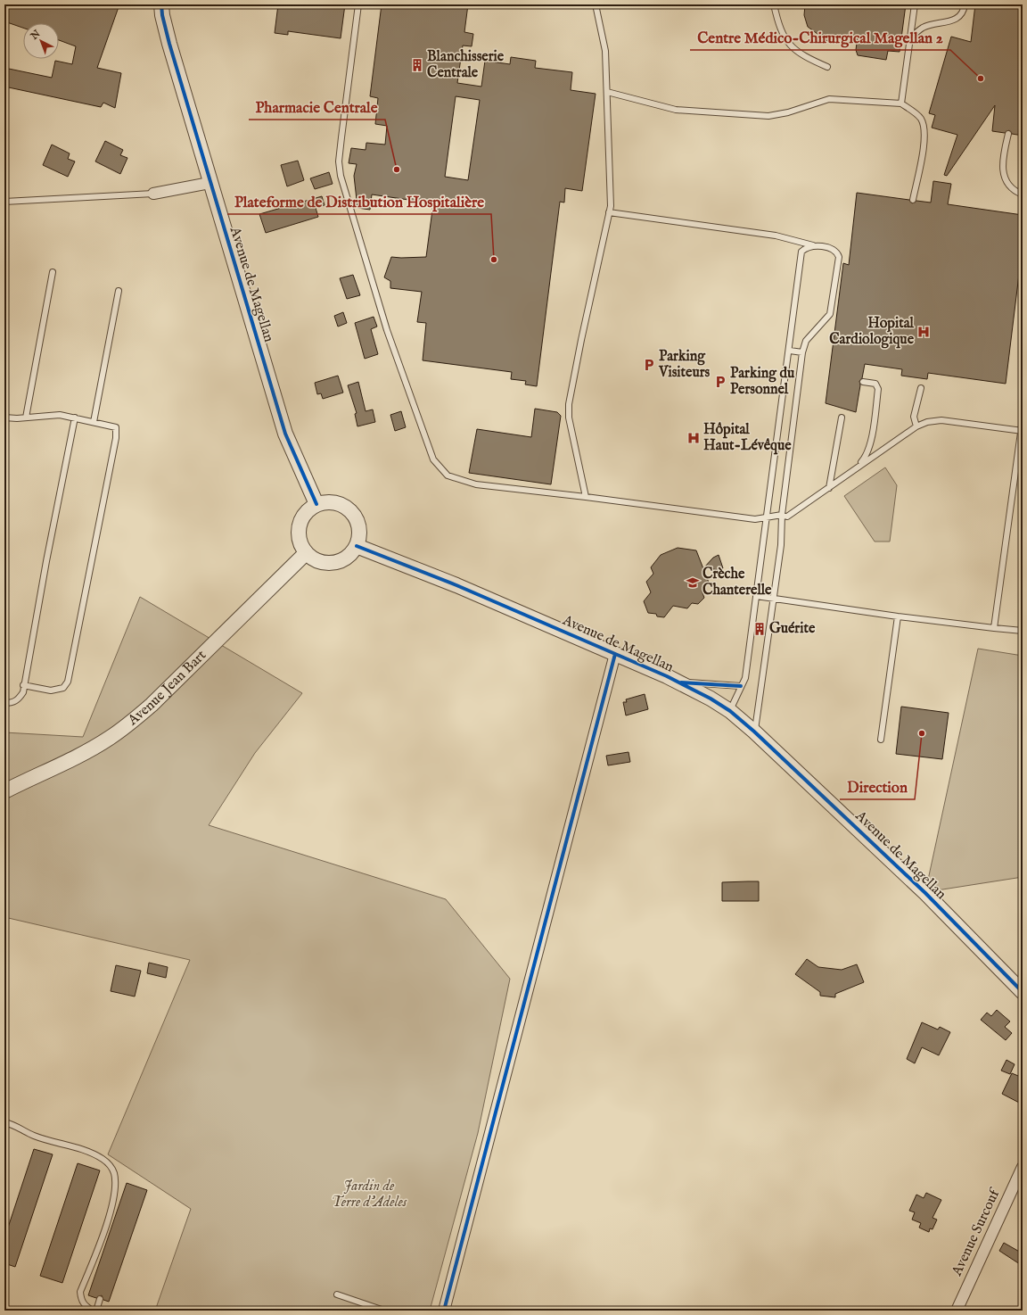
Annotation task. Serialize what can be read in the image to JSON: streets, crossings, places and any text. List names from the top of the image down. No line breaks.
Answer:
{"streets":{"street":["Avenue de Magellan","Avenue Jean Bart","Avenue Surcouf"]},"crossings":[["Avenue de Magellan","Avenue Jean Bart"]],"parks":["Jardin de Terre d'Adeles"],"places":{"building":["Blanchisserie Centrale","Guérite"],"other":["Centre Médico-Chirurgical Magellan 2","Pharmacie Centrale","Plateforme de Distribution Hospitalière","Direction"],"hospital":["Hopital Cardiologique","Hôpital Haut-Lévêque"],"parking":["Parking Visiteurs","Parking du Personnel"],"school or university":["Crèche Chanterelle"]},"north":"top left"}
